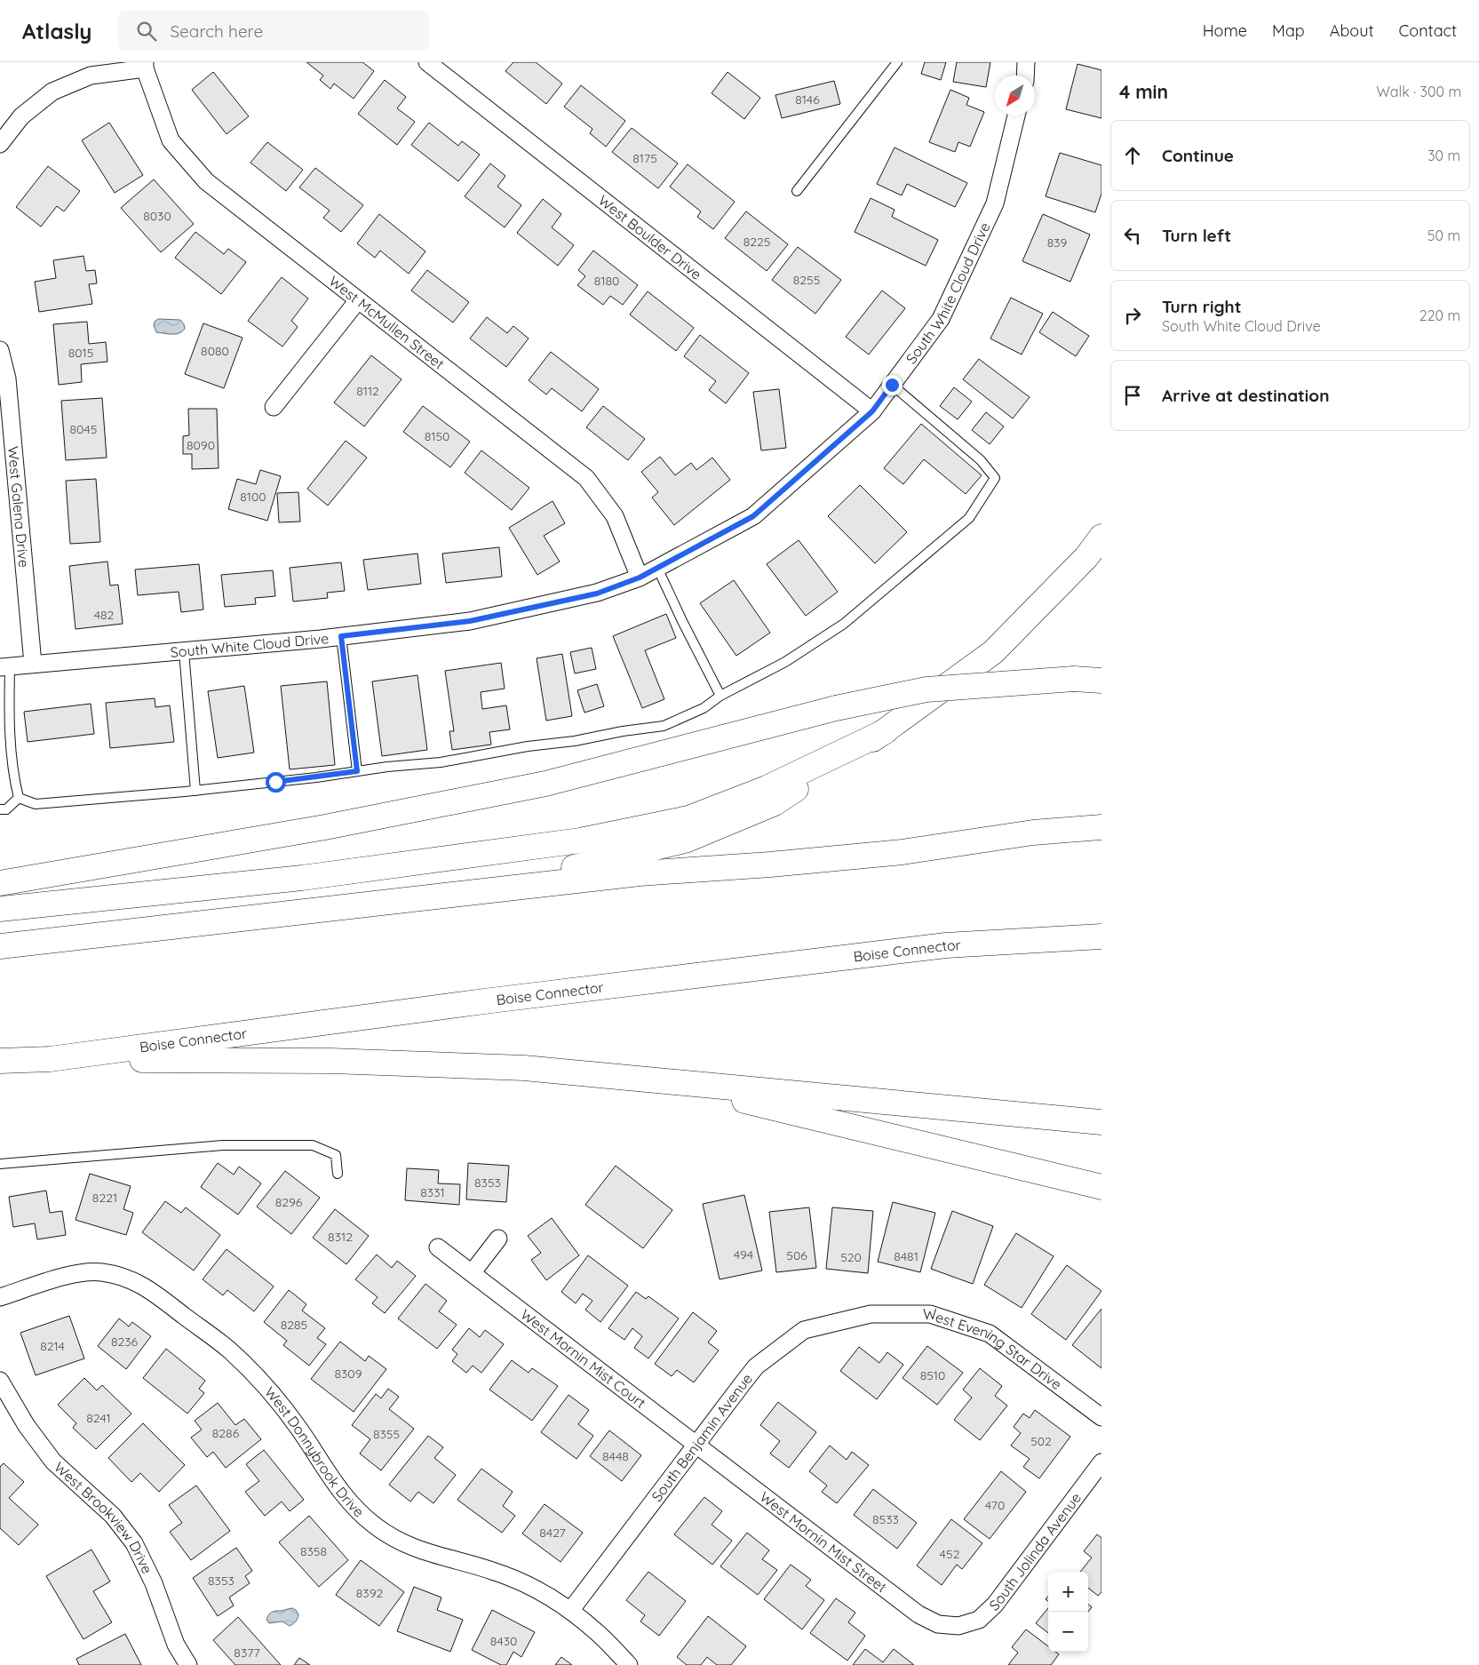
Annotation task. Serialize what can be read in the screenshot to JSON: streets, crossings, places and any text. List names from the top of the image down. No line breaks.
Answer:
{"streets":{"highway":["Boise Connector"],"street":["West Boulder Drive","South White Cloud Drive","West McMullen Street","West Galena Drive","West Evening Star Drive","West Mornin Mist Court","South Benjamin Avenue","West Donnybrook Drive","West Brookview Drive","West Mornin Mist Street","South Jolinda Avenue"]},"crossings":[["West Boulder Drive","South White Cloud Drive"],["South White Cloud Drive","West McMullen Street"],["South White Cloud Drive","West Galena Drive"],["West Evening Star Drive","South Benjamin Avenue"],["West Mornin Mist Court","South Benjamin Avenue"],["West Mornin Mist Court","West Mornin Mist Street"],["South Benjamin Avenue","West Donnybrook Drive"],["South Benjamin Avenue","West Mornin Mist Street"],["West Mornin Mist Street","South Jolinda Avenue"]],"house_numbers":["8146","8175","8030","8225","839","8255","8180","8080","8015","8112","8045","8150","8090","8100","482","8353","8331","8221","8296","8312","494","506","8481","520","8285","8236","8214","8309","8510","8241","8286","8355","502","8448","470","8533","8427","8358","452","8353","8392","8430","8377"],"north":"bottom left","page":{"header":"Atlasly","search":"Search here","nav":["Home","Map","About","Contact"],"heading":["4 min","Walk · 300 m"],"list":[["Continue","30 m"],["Turn left","50 m"],["Turn right","South White Cloud Drive","220 m"],"Arrive at destination"],"map_buttons":["+","−"]}}
